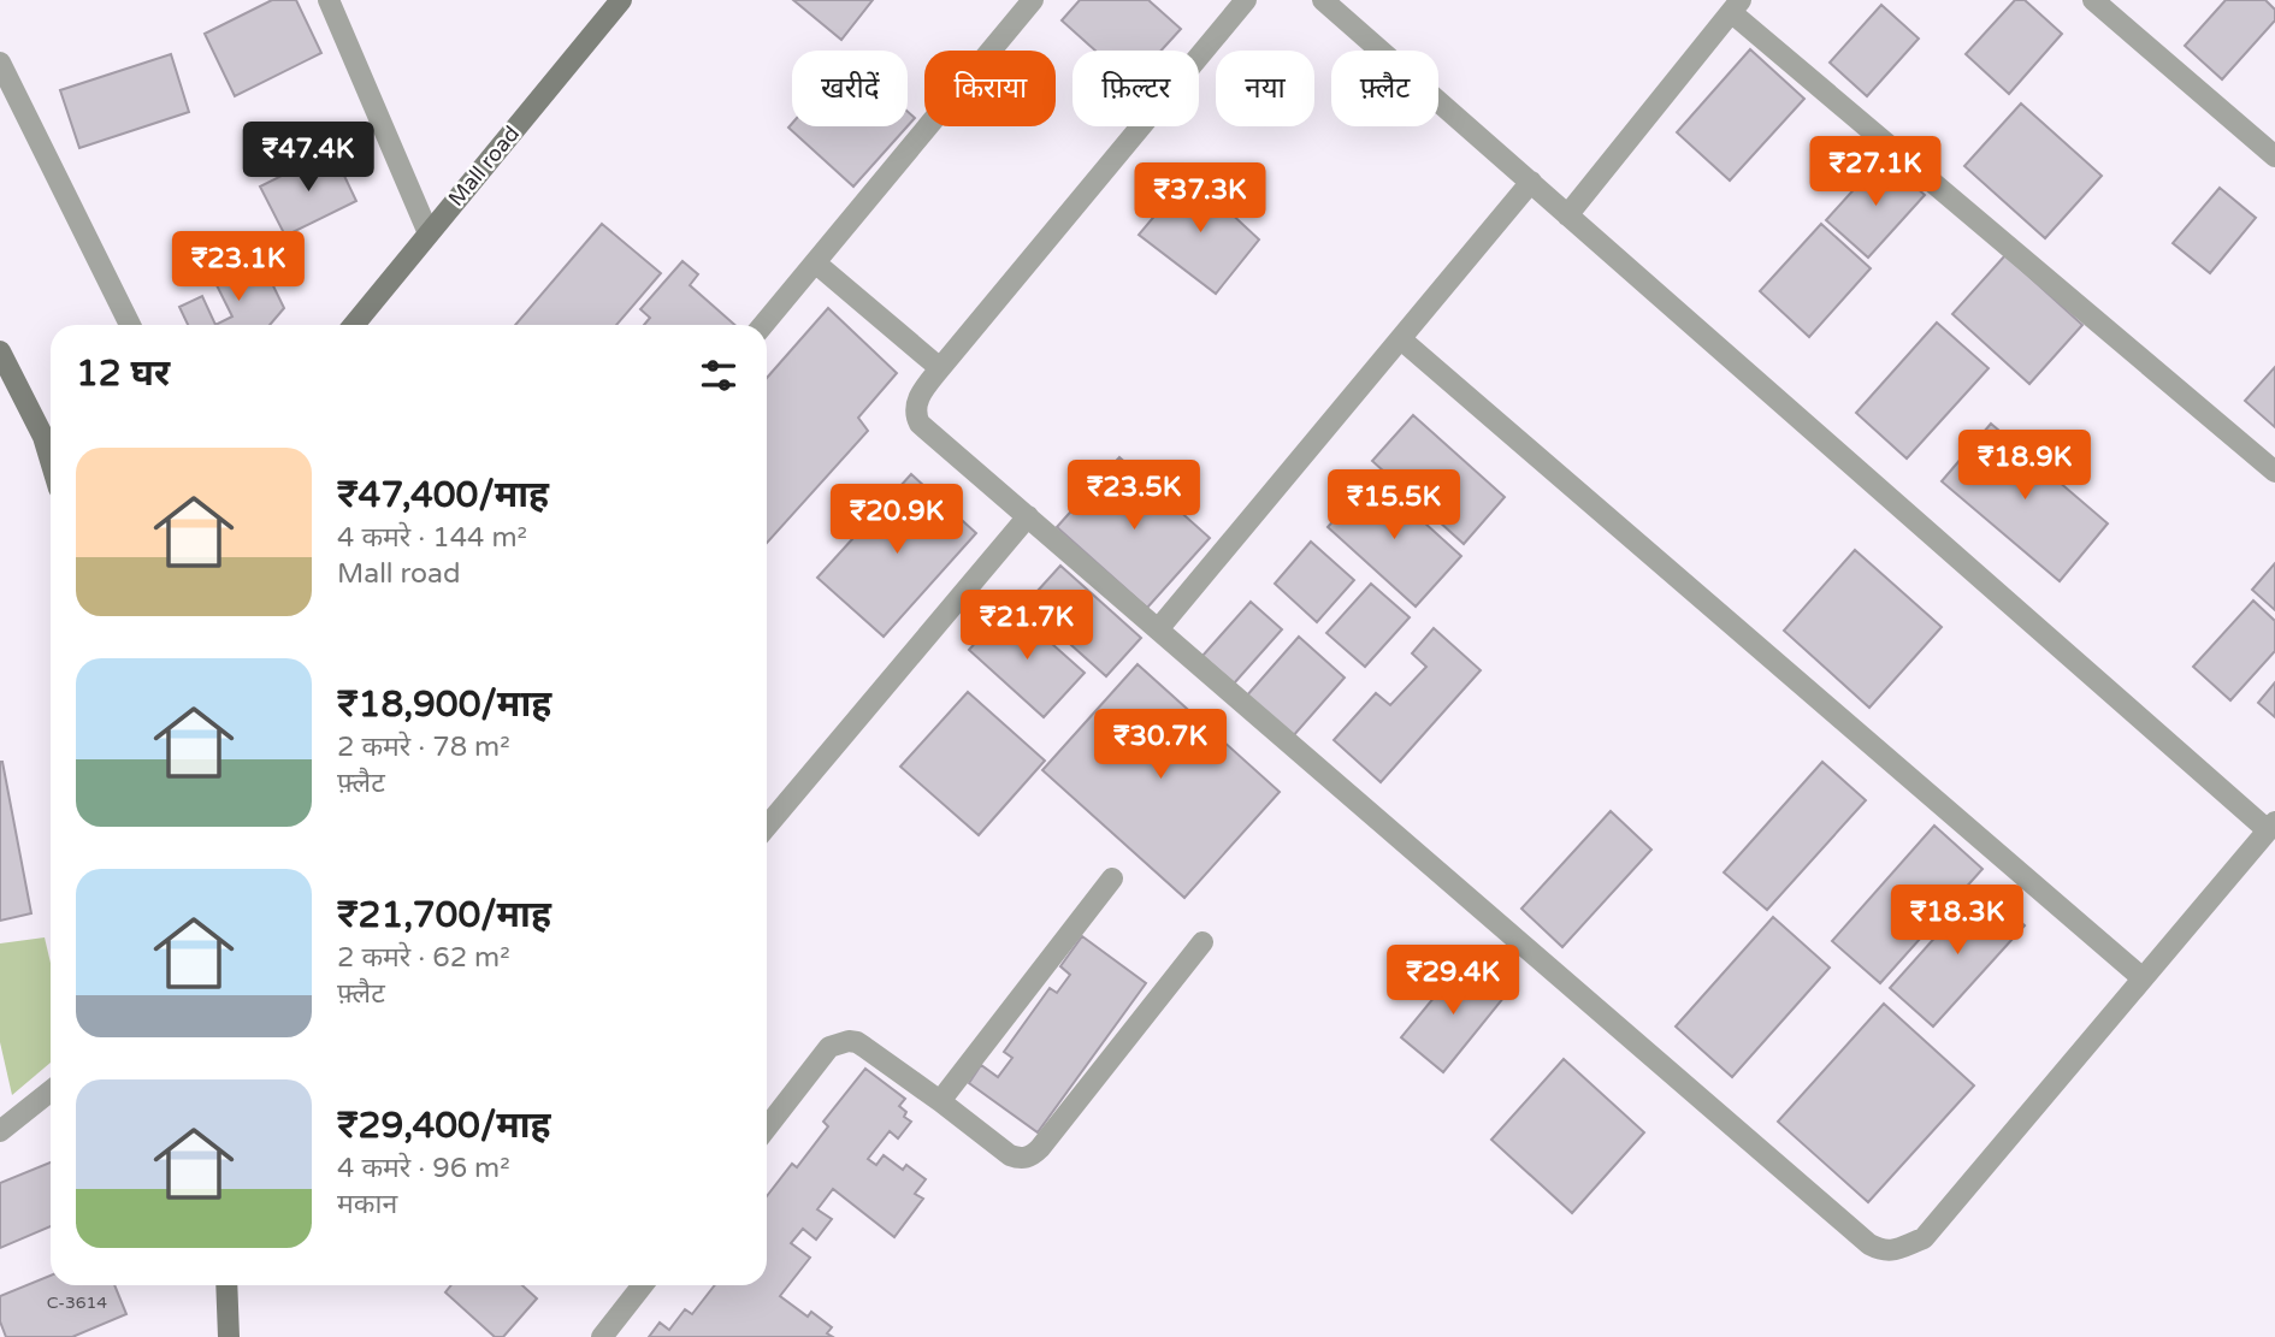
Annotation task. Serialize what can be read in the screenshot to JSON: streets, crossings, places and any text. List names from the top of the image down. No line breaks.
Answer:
{"streets":{"street":["Mall road"]},"house_numbers":["C-3614"],"page":{"chip":["खरीदें","किराया","फ़िल्टर","नया","फ़्लैट"],"price":["₹47.4K","₹27.1K","₹37.3K","₹23.1K","₹18.9K","₹23.5K","₹15.5K","₹20.9K","₹21.7K","₹30.7K","₹18.3K","₹29.4K"],"heading":"12 घर","list":[{"name":"₹47,400/माह","note":"4 कमरे · 144 m² · Mall road"},{"name":"₹18,900/माह","note":"2 कमरे · 78 m² · फ़्लैट"},{"name":"₹21,700/माह","note":"2 कमरे · 62 m² · फ़्लैट"},{"name":"₹29,400/माह","note":"4 कमरे · 96 m² · मकान"}]}}
